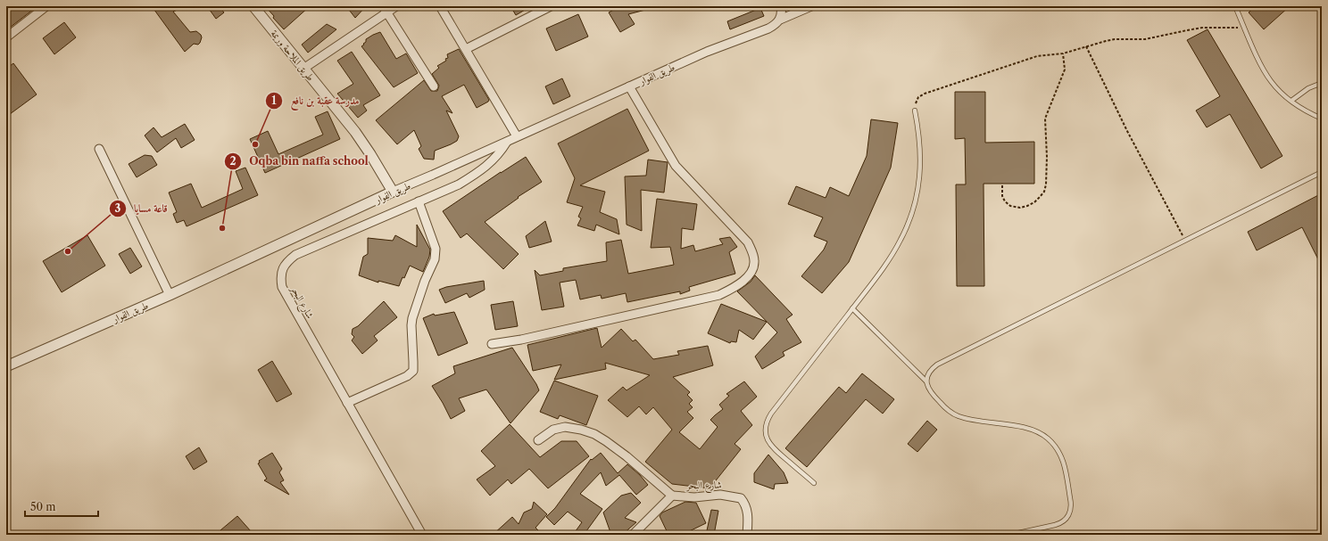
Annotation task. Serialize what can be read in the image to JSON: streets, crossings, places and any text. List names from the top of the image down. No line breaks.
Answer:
{"streets":{"street":["طريق الملاحة وريمة","طريق الفوار","شارع البحر"]},"crossings":[["طريق الملاحة وريمة","طريق الفوار"],["طريق الفوار","شارع البحر"]],"places":["مدرسة عقبة بن نافع","Oqba bin naffa school","قاعة مسايا"],"scale_bar":"50 m"}
